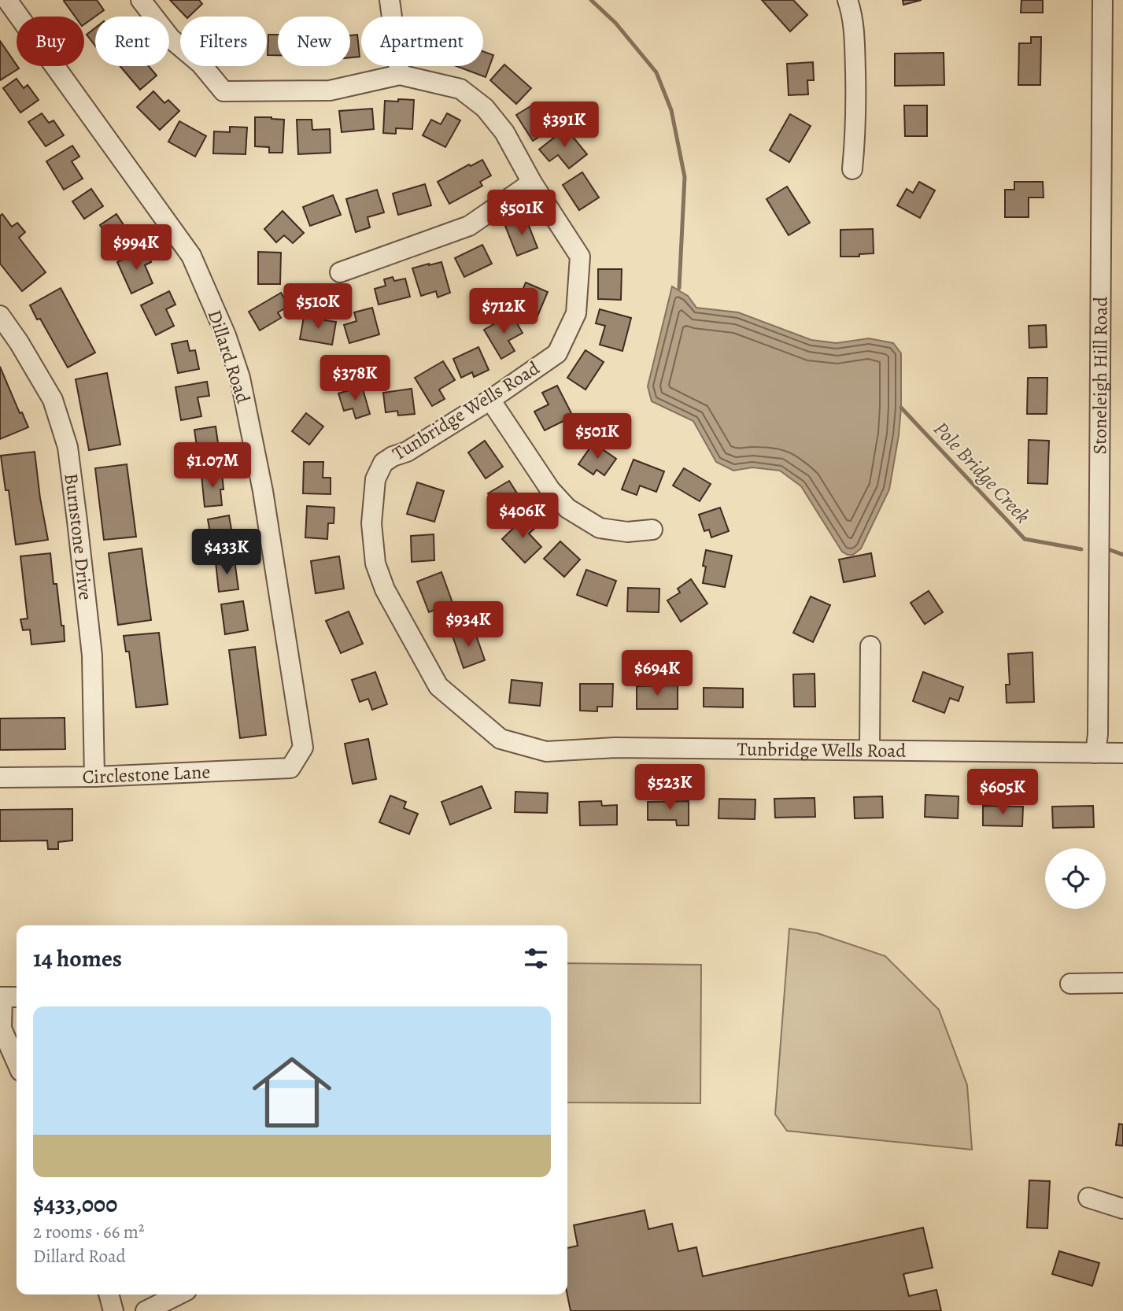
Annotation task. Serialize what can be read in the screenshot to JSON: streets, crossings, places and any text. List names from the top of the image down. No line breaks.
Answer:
{"streets":{"street":["Dillard Road","Stoneleigh Hill Road","Tunbridge Wells Road","Burnstone Drive","Circlestone Lane"]},"crossings":[["Dillard Road","Circlestone Lane"],["Stoneleigh Hill Road","Tunbridge Wells Road"],["Burnstone Drive","Circlestone Lane"]],"water":["Pole Bridge Creek"],"page":{"chip":["Buy","Rent","Filters","New","Apartment"],"price":["$391K","$501K","$994K","$510K","$712K","$378K","$501K","$1.07M","$406K","$433K","$934K","$694K","$523K","$605K"],"heading":"14 homes","list":[{"name":"$433,000","note":"2 rooms · 66 m² · Dillard Road"}]}}
